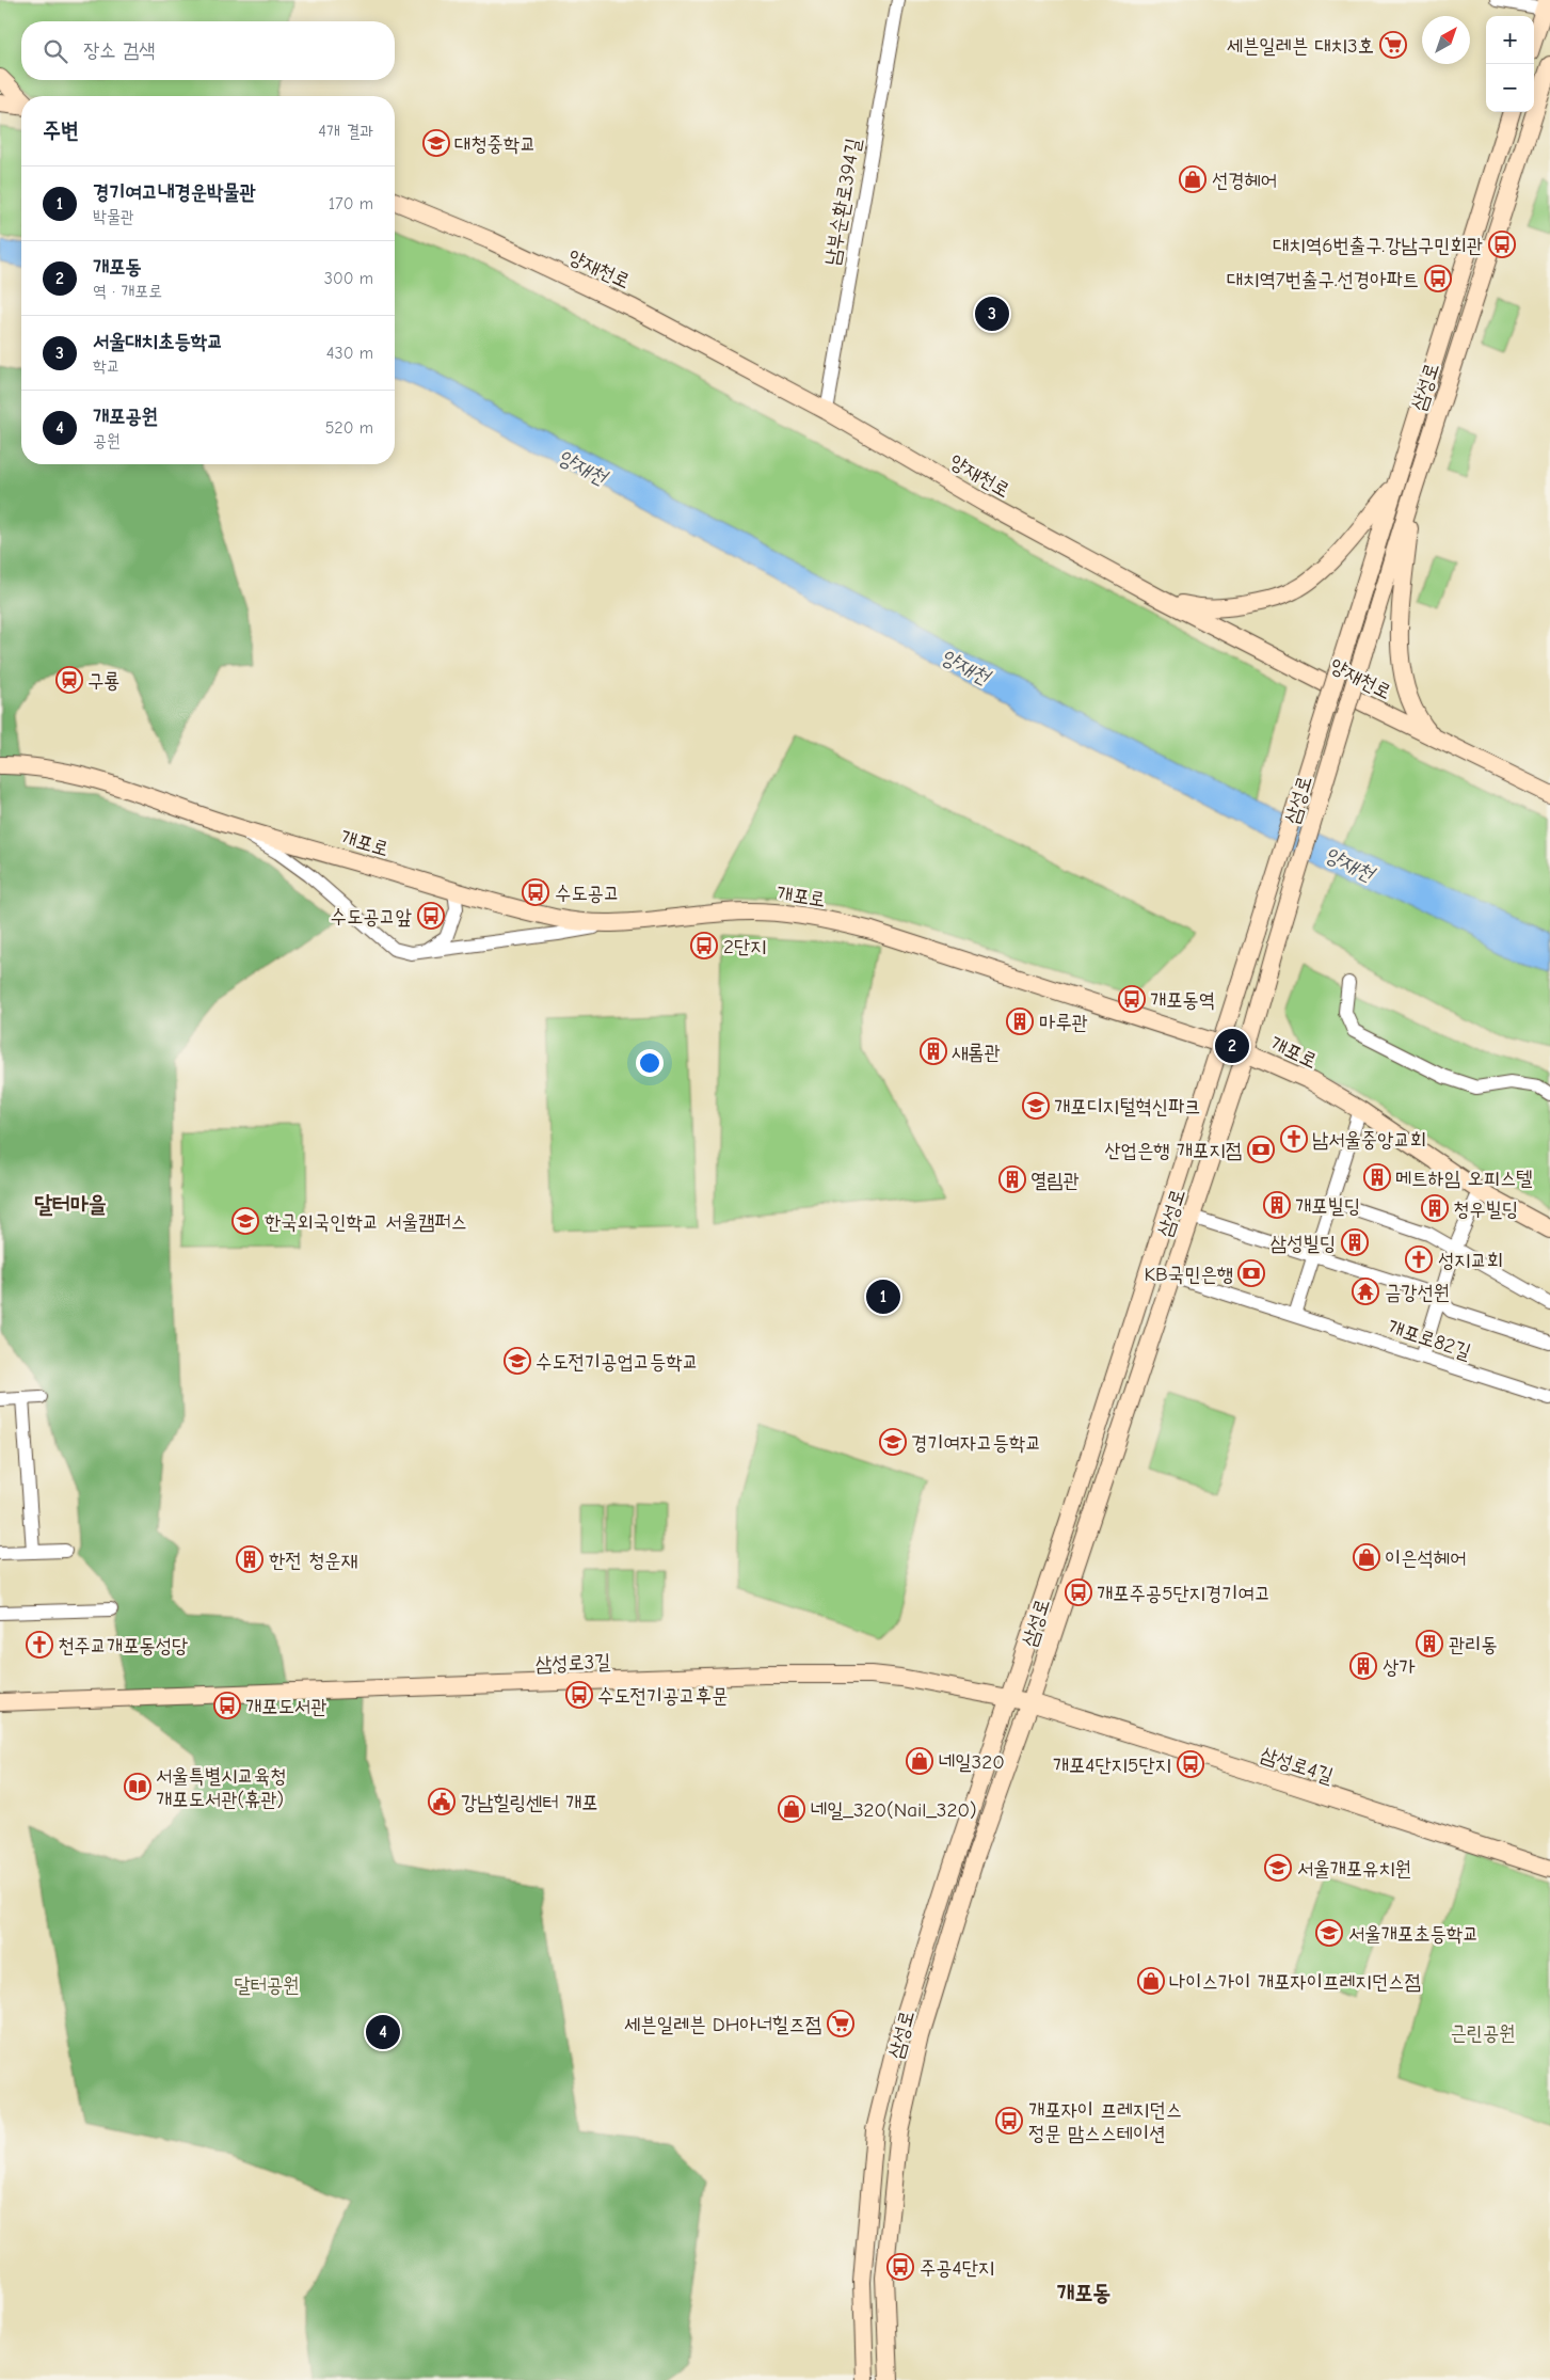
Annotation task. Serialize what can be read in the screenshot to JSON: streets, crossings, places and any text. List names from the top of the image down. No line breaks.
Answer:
{"streets":{"main road":["양재천로","삼성로","개포로","삼성로3길","삼성로4길"],"street":["남부순환로394길","개포로82길"]},"crossings":[["남부순환로394길","양재천로"],["삼성로","개포로"],["삼성로","개포로82길"],["삼성로","삼성로3길"],["삼성로","삼성로4길"],["삼성로3길","삼성로4길"]],"districts":["달터마을","개포동"],"water":["양재천"],"parks":["달터공원","근린공원"],"places":{"supermarket":["세븐일레븐 대치3호","세븐일레븐 DH아너힐즈점"],"school or university":["대청중학교","개포디지털혁신파크","한국외국인학교 서울캠퍼스","수도전기공업고등학교","경기여자고등학교","서울개포유치원","서울개포초등학교"],"shop":["선경헤어","이은석헤어","네일320","네일_320(Nail_320)","나이스가이 개포자이프레지던스점"],"bus stop":["대치역6번출구.강남구민회관","대치역7번출구.선경아파트","수도공고","수도공고앞","2단지","개포동역","개포주공5단지경기여고","수도전기공고후문","개포도서관","개포4단지5단지","개포자이 프레지던스 정문 맘스스테이션","주공4단지"],"station":["구룡"],"building":["마루관","새롬관","메트하임 오피스텔","열림관","개포빌딩","청우빌딩","삼성빌딩","한전 청운재","관리동","상가"],"church":["남서울중앙교회","성지교회","천주교개포동성당"],"bank":["산업은행 개포지점","KB국민은행"],"temple":["금강선원"],"library":["서울특별시교육청 개포도서관(휴관)"],"public building":["강남힐링센터 개포"]},"north":"top right","page":{"map_buttons":["+","−"],"search":"장소 검색","heading":["주변","4개 결과"],"list":[{"mark":"1","name":"경기여고내경운박물관","note":"박물관","value":"170 m"},{"mark":"2","name":"개포동","note":"역 · 개포로","value":"300 m"},{"mark":"3","name":"서울대치초등학교","note":"학교","value":"430 m"},{"mark":"4","name":"개포공원","note":"공원","value":"520 m"}],"pins":["3","2","1","4"]}}
